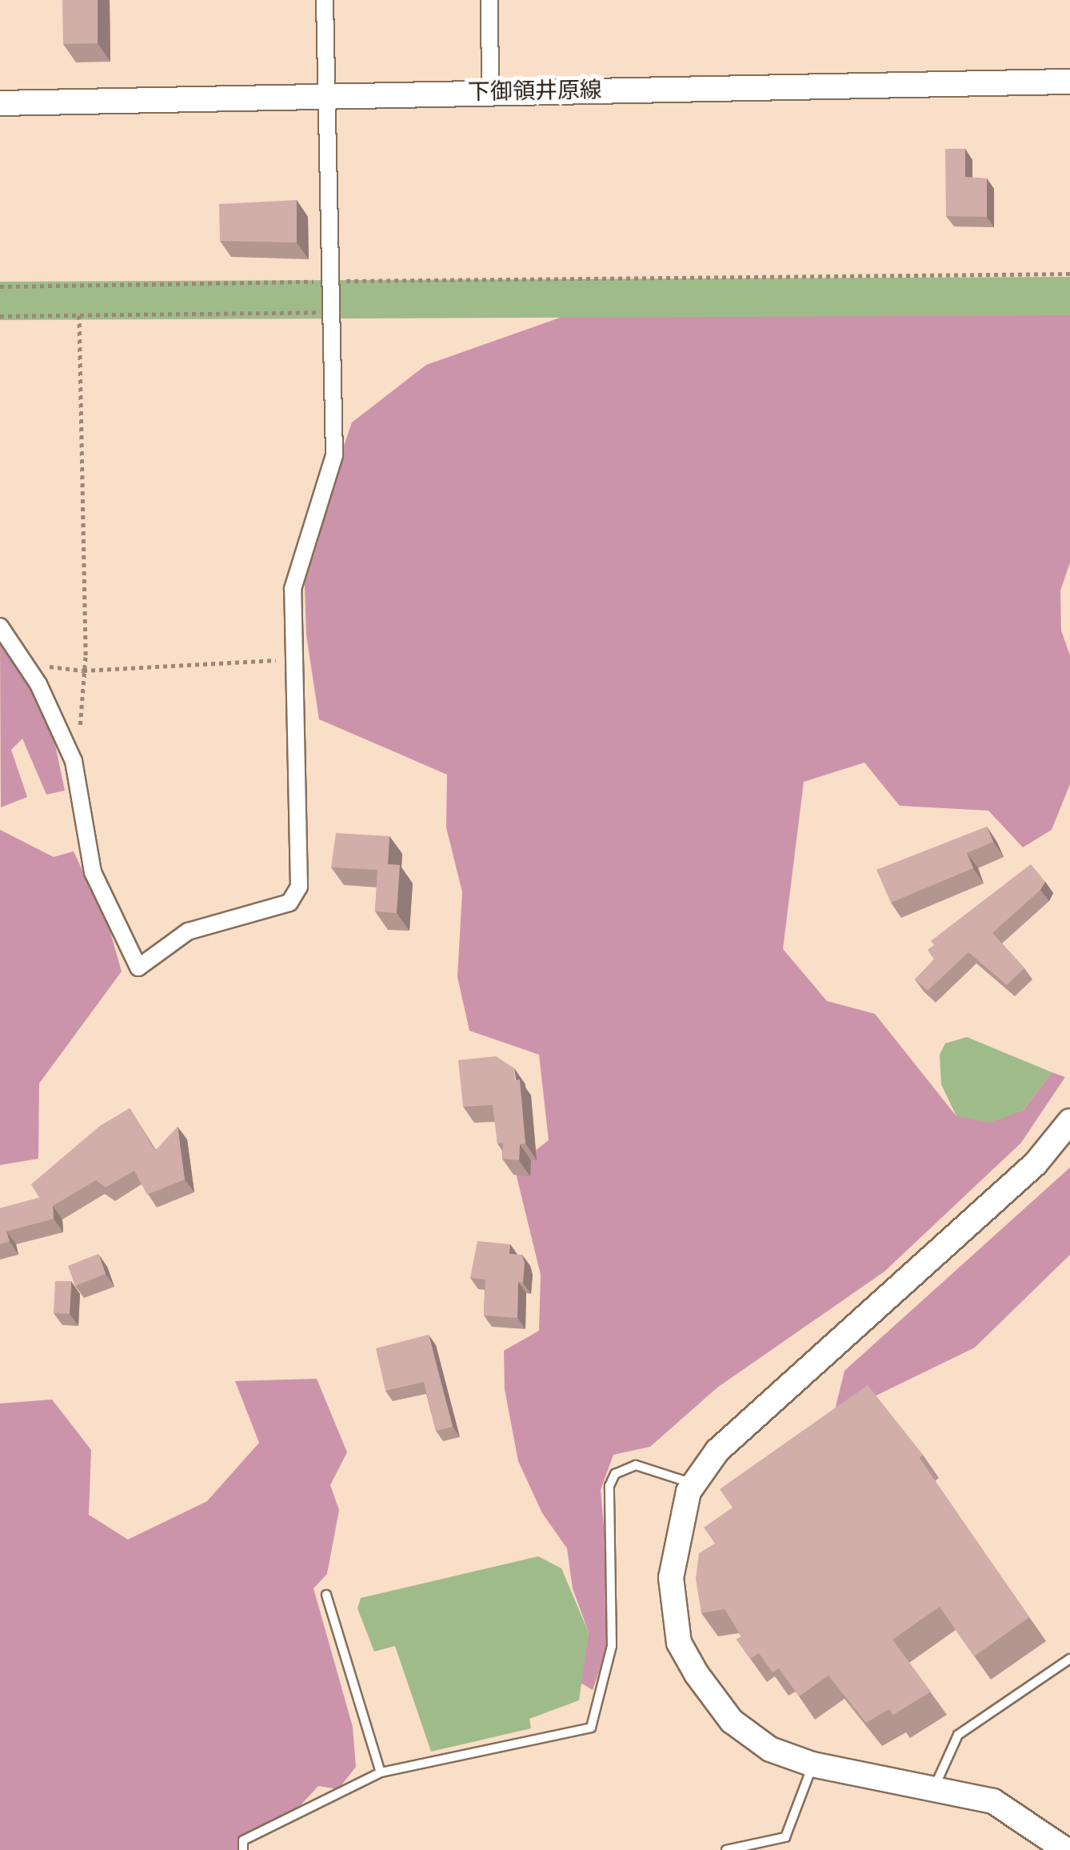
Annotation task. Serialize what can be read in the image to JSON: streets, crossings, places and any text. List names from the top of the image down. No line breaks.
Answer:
{"streets":{"street":["下御領井原線"]}}
